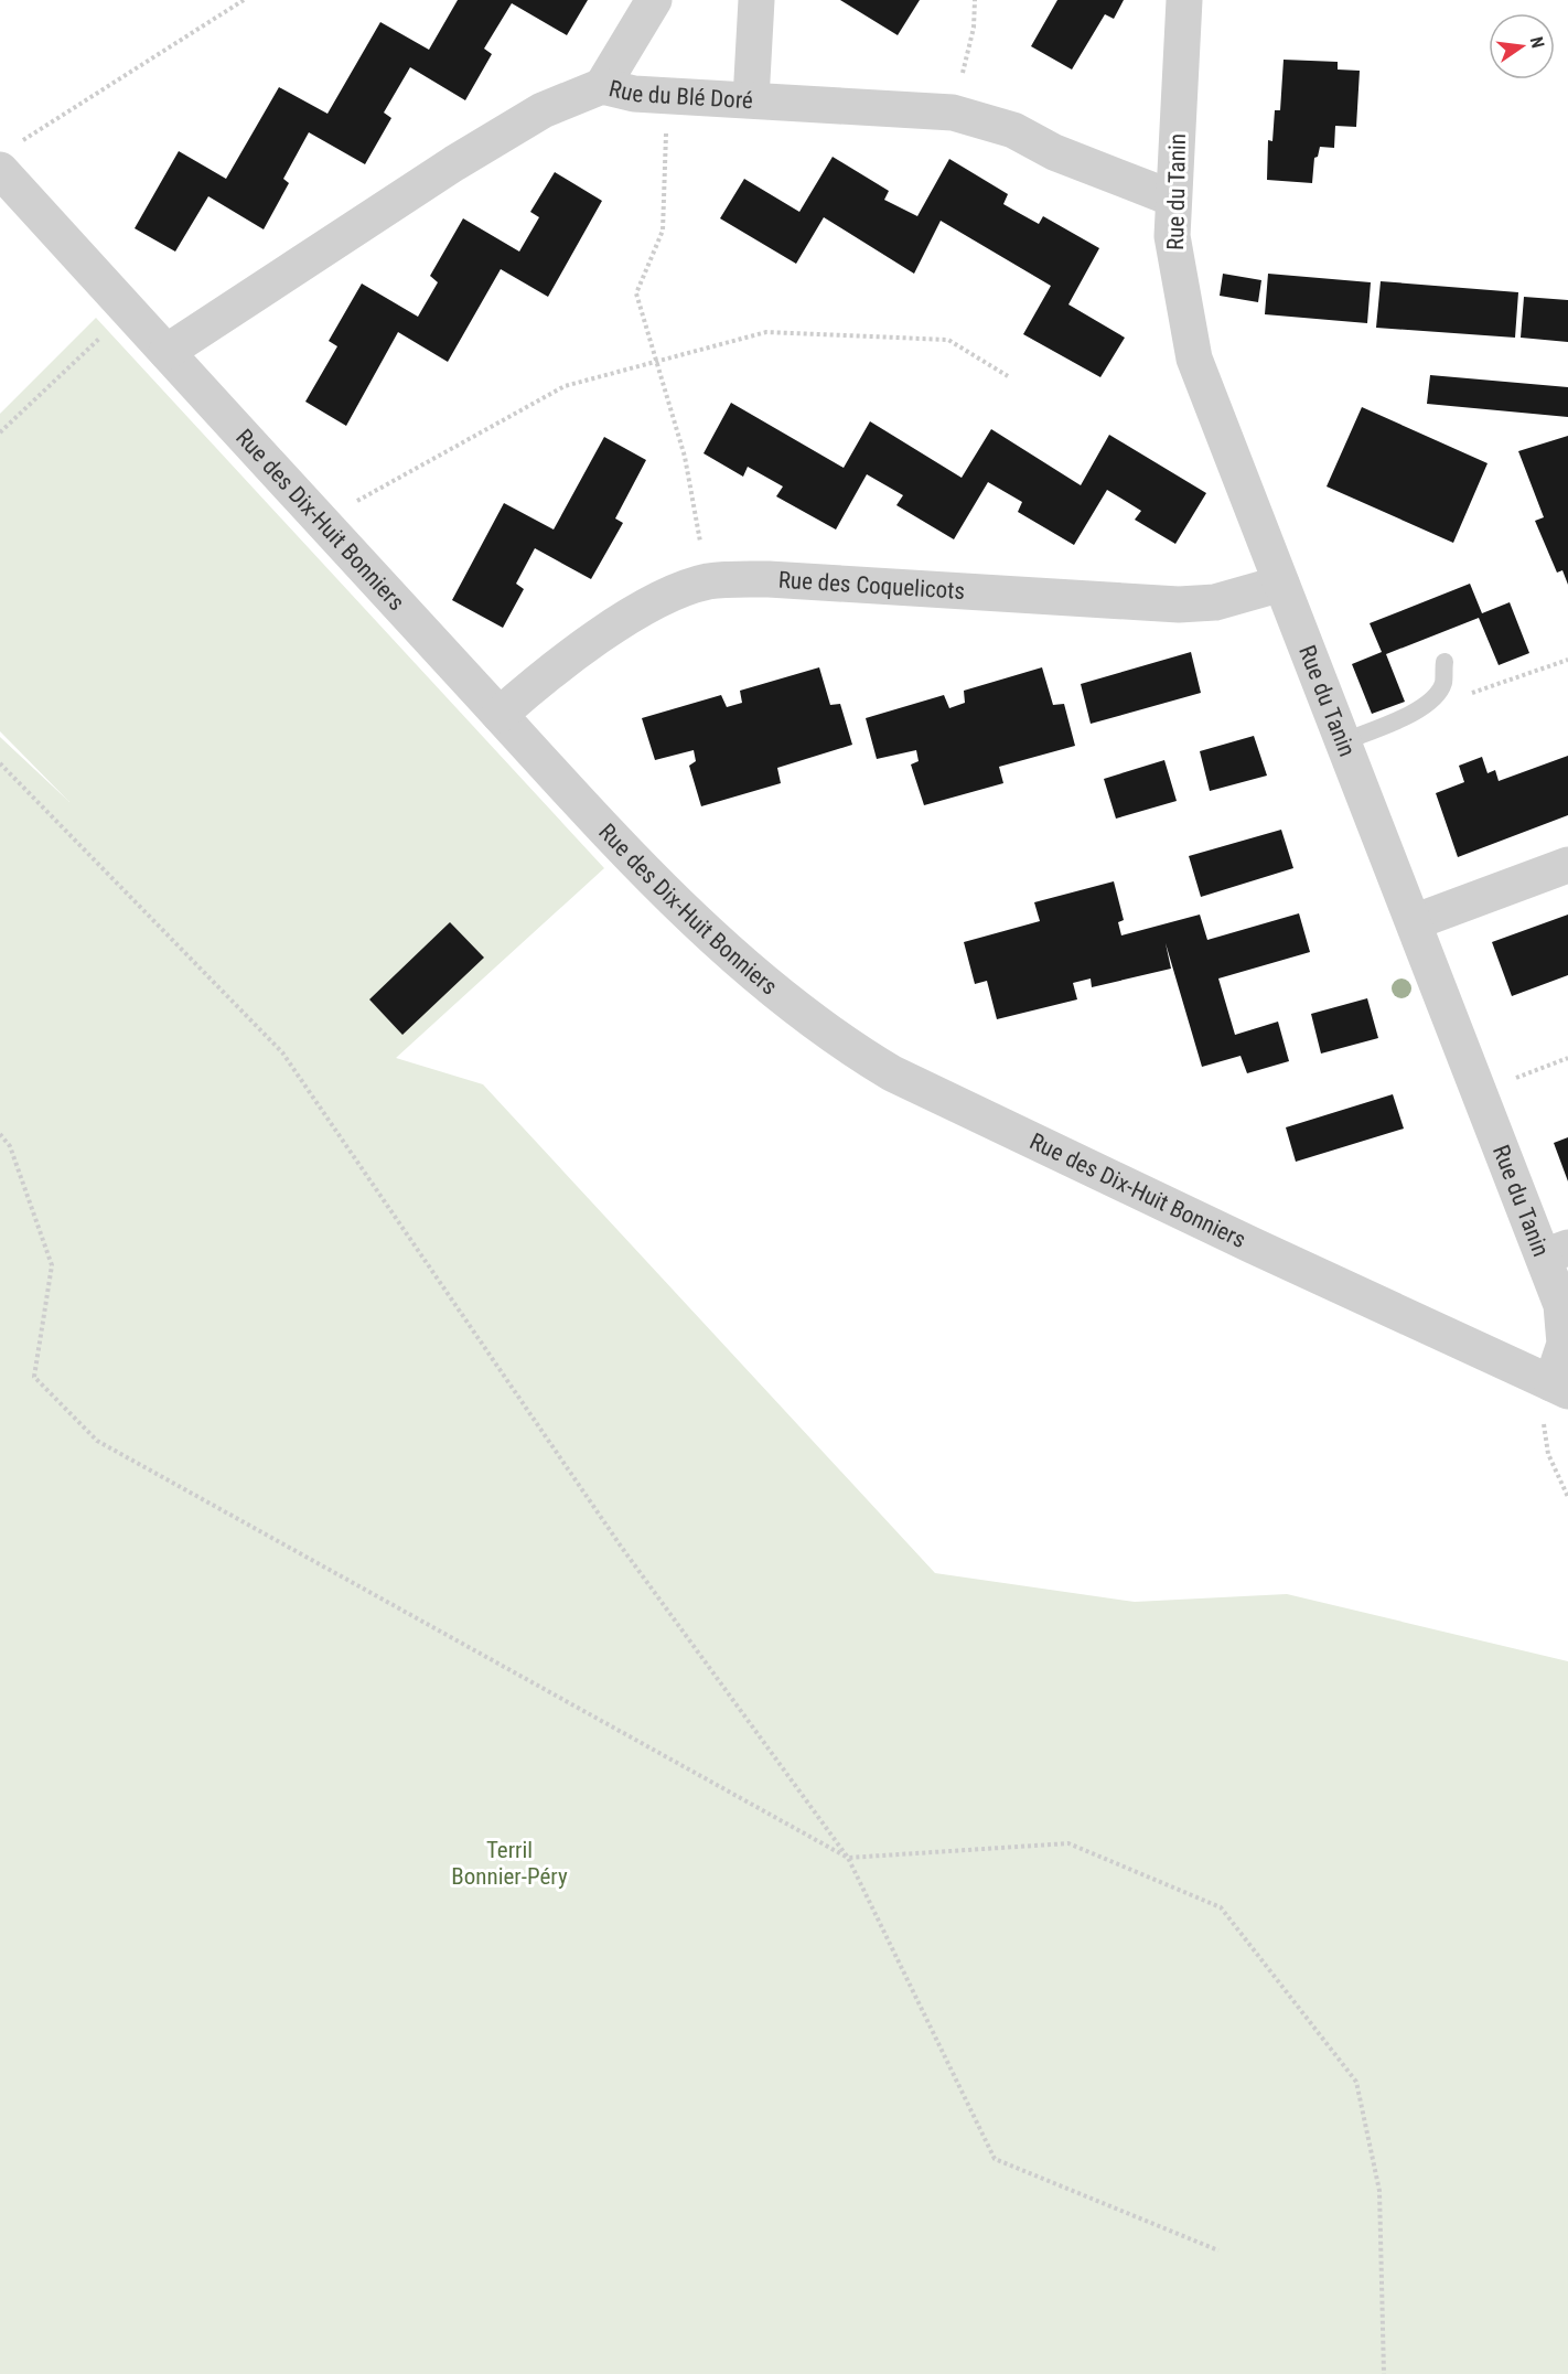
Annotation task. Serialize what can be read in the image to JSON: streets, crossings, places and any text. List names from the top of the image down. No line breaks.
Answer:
{"streets":{"street":["Rue du Blé Doré","Rue du Tanin","Rue des Dix-Huit Bonniers","Rue des Coquelicots"]},"crossings":[["Rue du Blé Doré","Rue du Tanin"],["Rue du Blé Doré","Rue des Dix-Huit Bonniers"],["Rue du Tanin","Rue des Dix-Huit Bonniers"],["Rue du Tanin","Rue des Coquelicots"],["Rue des Dix-Huit Bonniers","Rue des Coquelicots"]],"parks":["Terril Bonnier-Péry"],"north":"right"}
